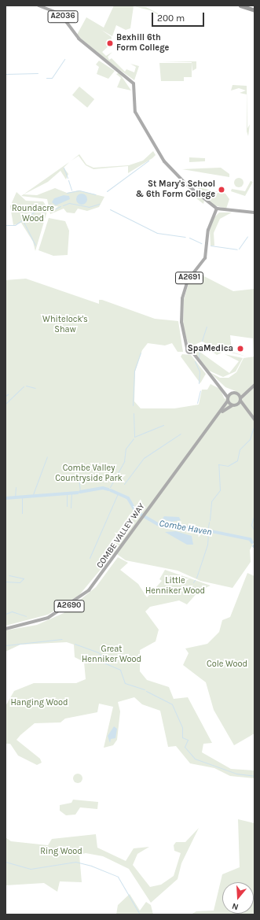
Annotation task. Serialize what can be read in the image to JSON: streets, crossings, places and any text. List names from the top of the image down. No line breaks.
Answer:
{"streets":{"main road":["A2036","A2691","COMBE VALLEY WAY","A2690"]},"crossings":[["A2036","A2691"]],"water":["Combe Haven"],"parks":["Roundacre Wood","Whitelock's Shaw","Combe Valley Countryside Park","Little Henniker Wood","Great Henniker Wood","Cole Wood","Hanging Wood","Ring Wood"],"places":["Bexhill 6th Form College","St Mary's School & 6th Form College","SpaMedica"],"scale_bar":"200 m","north":"bottom"}
